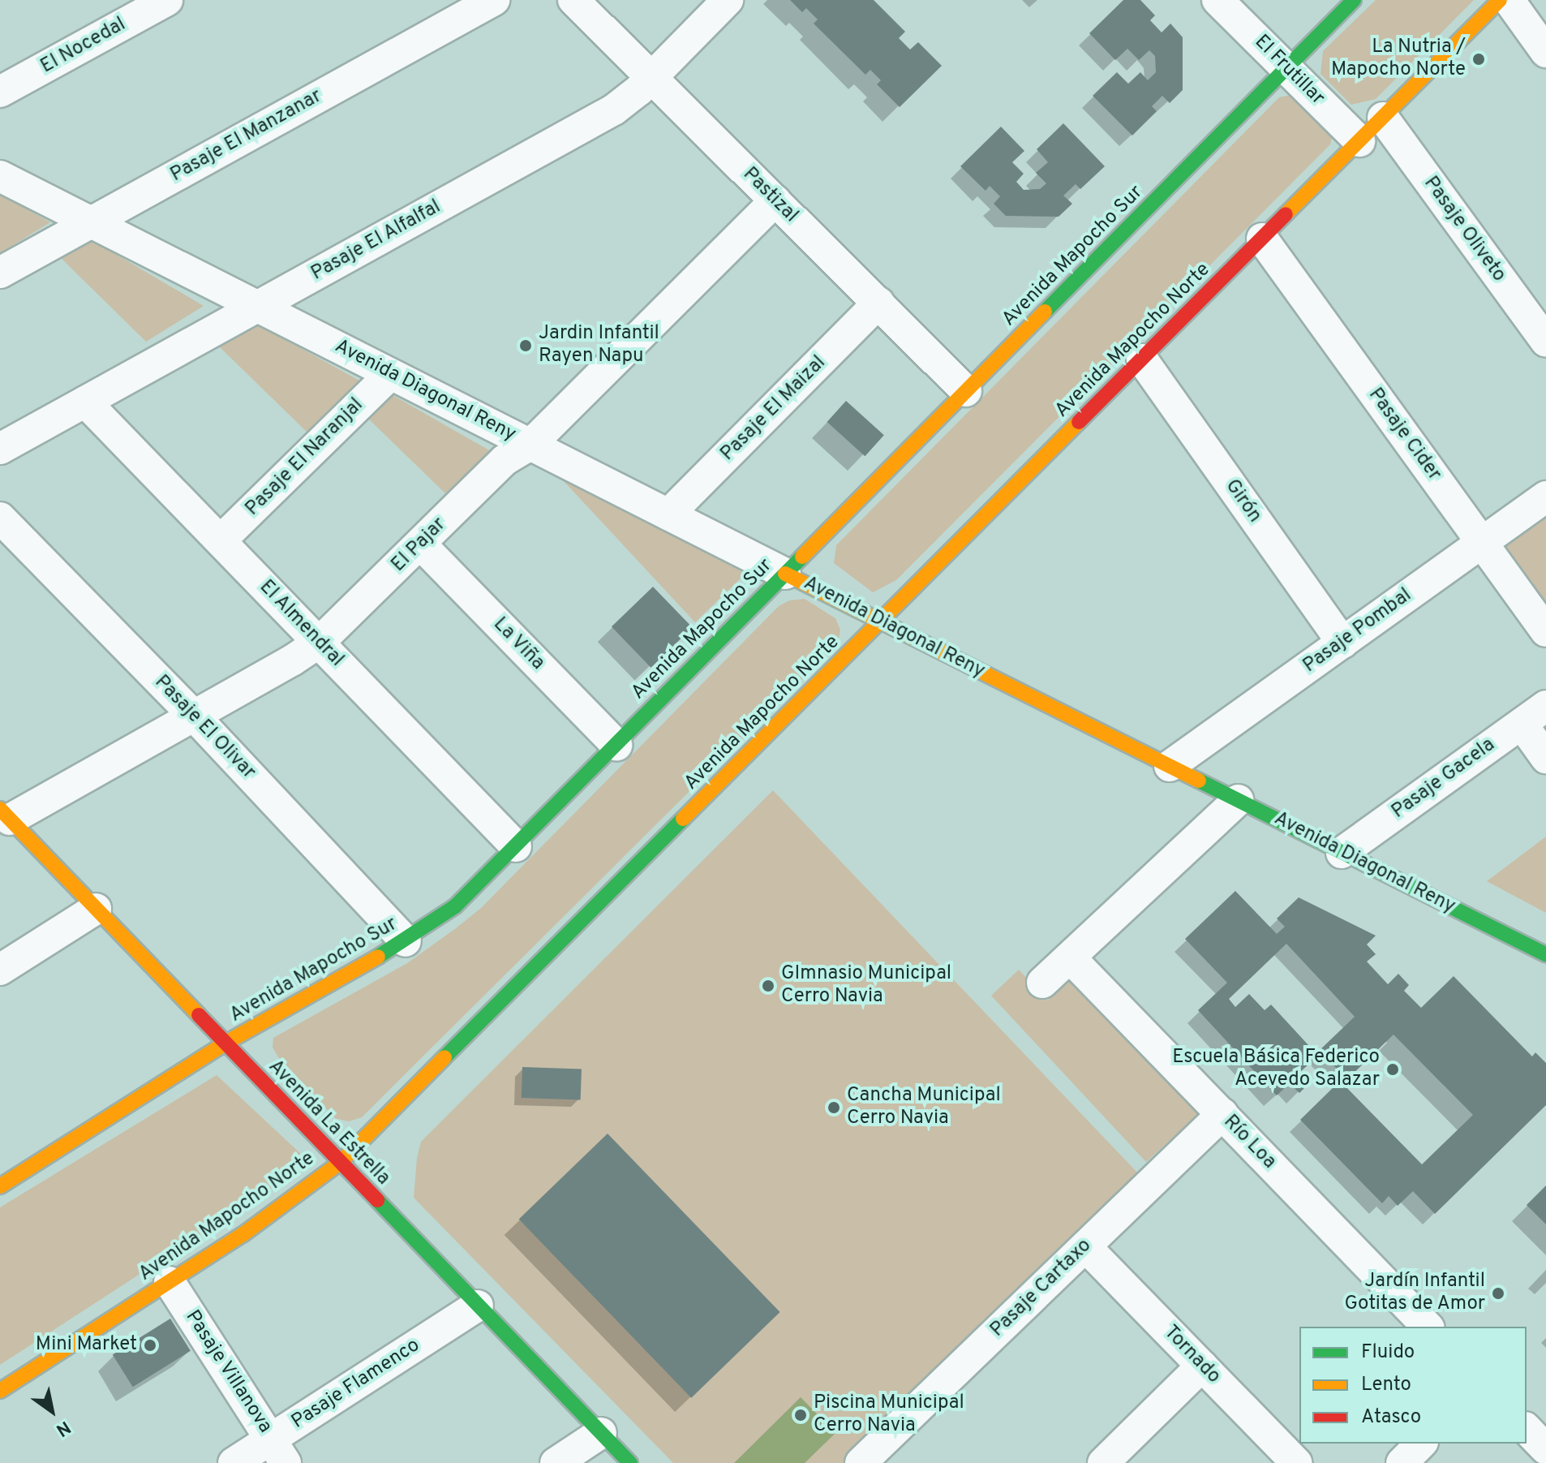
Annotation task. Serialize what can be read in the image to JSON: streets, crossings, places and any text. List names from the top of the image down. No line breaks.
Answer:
{"streets":{"street":["El Nocedal","El Frutillar","Pasaje El Manzanar","Pastizal","Pasaje Oliveto","Pasaje El Alfalfal","Avenida Mapocho Sur","Avenida Mapocho Norte","Avenida Diagonal Reny","Pasaje El Maizal","Pasaje Cider","Pasaje El Naranjal","Girón","El Pajar","El Almendral","Pasaje Pombal","La Viña","Pasaje El Olivar","Pasaje Gacela","Avenida La Estrella","Río Loa","Pasaje Cartaxo","Tornado","Pasaje Villanova","Pasaje Flamenco"]},"crossings":[["El Frutillar","Avenida Mapocho Sur"],["El Frutillar","Avenida Mapocho Norte"],["Pasaje El Manzanar","Avenida Diagonal Reny"],["Pastizal","Pasaje El Alfalfal"],["Pastizal","Avenida Mapocho Sur"],["Pastizal","Pasaje El Maizal"],["Pastizal","El Pajar"],["Pasaje Oliveto","Avenida Mapocho Norte"],["Pasaje El Alfalfal","Avenida Diagonal Reny"],["Pasaje El Alfalfal","El Almendral"],["Avenida Mapocho Sur","Avenida Diagonal Reny"],["Avenida Mapocho Sur","El Almendral"],["Avenida Mapocho Sur","La Viña"],["Avenida Mapocho Sur","Pasaje El Olivar"],["Avenida Mapocho Sur","Avenida La Estrella"],["Avenida Mapocho Norte","Avenida Diagonal Reny"],["Avenida Mapocho Norte","Pasaje Cider"],["Avenida Mapocho Norte","Girón"],["Avenida Mapocho Norte","Avenida La Estrella"],["Avenida Mapocho Norte","Pasaje Villanova"],["Avenida Diagonal Reny","Pasaje El Maizal"],["Avenida Diagonal Reny","Pasaje El Naranjal"],["Avenida Diagonal Reny","El Pajar"],["Avenida Diagonal Reny","Pasaje Pombal"],["Avenida Diagonal Reny","Pasaje Gacela"],["Pasaje Cider","Pasaje Pombal"],["Pasaje El Naranjal","El Almendral"],["Girón","Pasaje Pombal"],["El Pajar","El Almendral"],["El Pajar","La Viña"],["El Pajar","Pasaje El Olivar"],["El Pajar","Avenida La Estrella"],["Avenida La Estrella","Pasaje Flamenco"],["Río Loa","Pasaje Cartaxo"],["Pasaje Cartaxo","Tornado"],["Pasaje Villanova","Pasaje Flamenco"]],"places":["La Nutria / Mapocho Norte","Jardin Infantil Rayen Napu","GImnasio Municipal Cerro Navia","Escuela Básica Federico Acevedo Salazar","Cancha Municipal Cerro Navia","Jardín Infantil Gotitas de Amor","Mini Market","Piscina Municipal Cerro Navia"],"legend":["Fluido","Lento","Atasco"],"north":"bottom right"}
